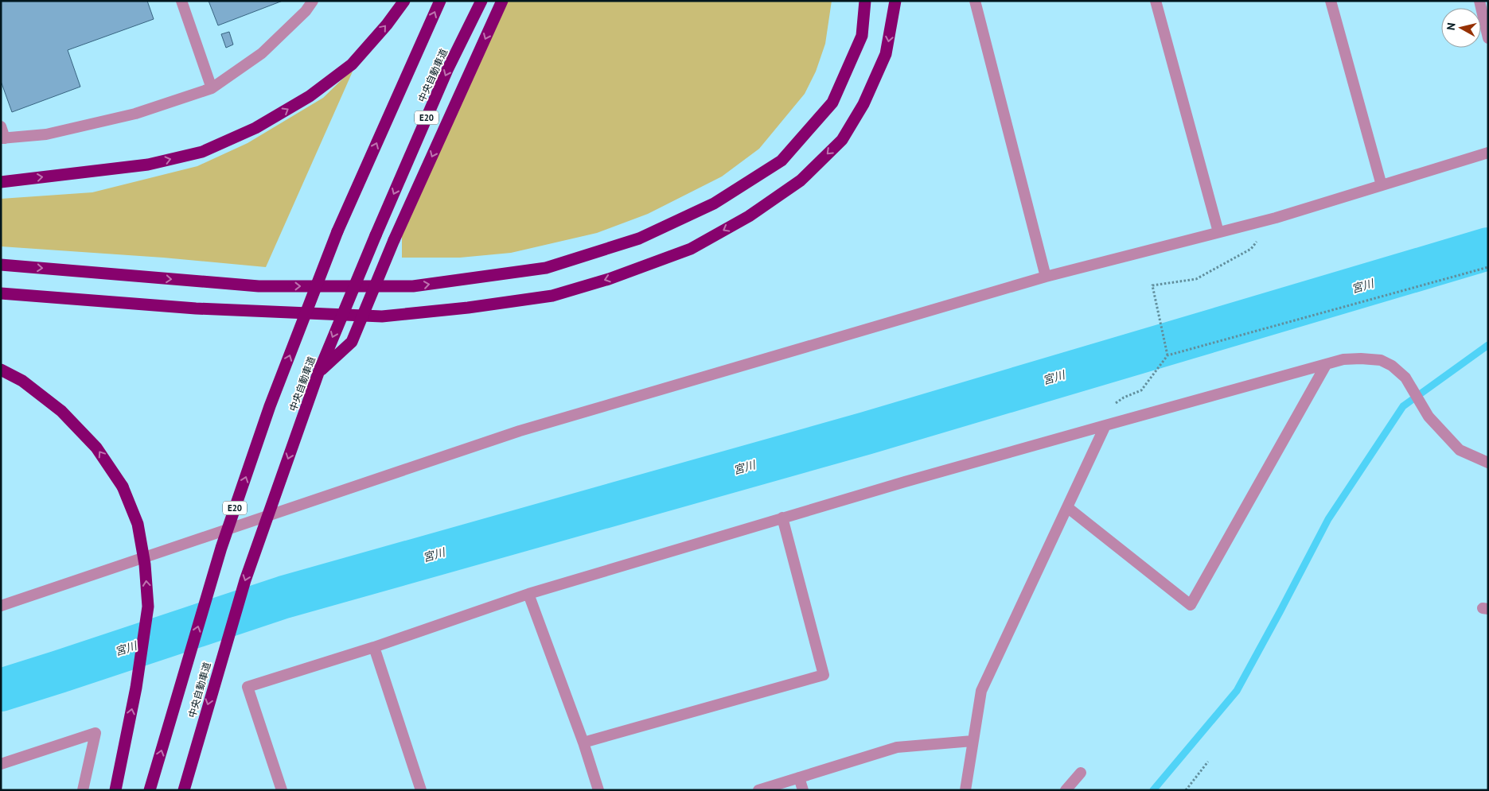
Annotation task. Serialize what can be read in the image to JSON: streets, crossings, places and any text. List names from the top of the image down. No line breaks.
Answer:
{"streets":{"highway":["中央自動車道","E20"]},"water":["宮川"],"north":"left"}
